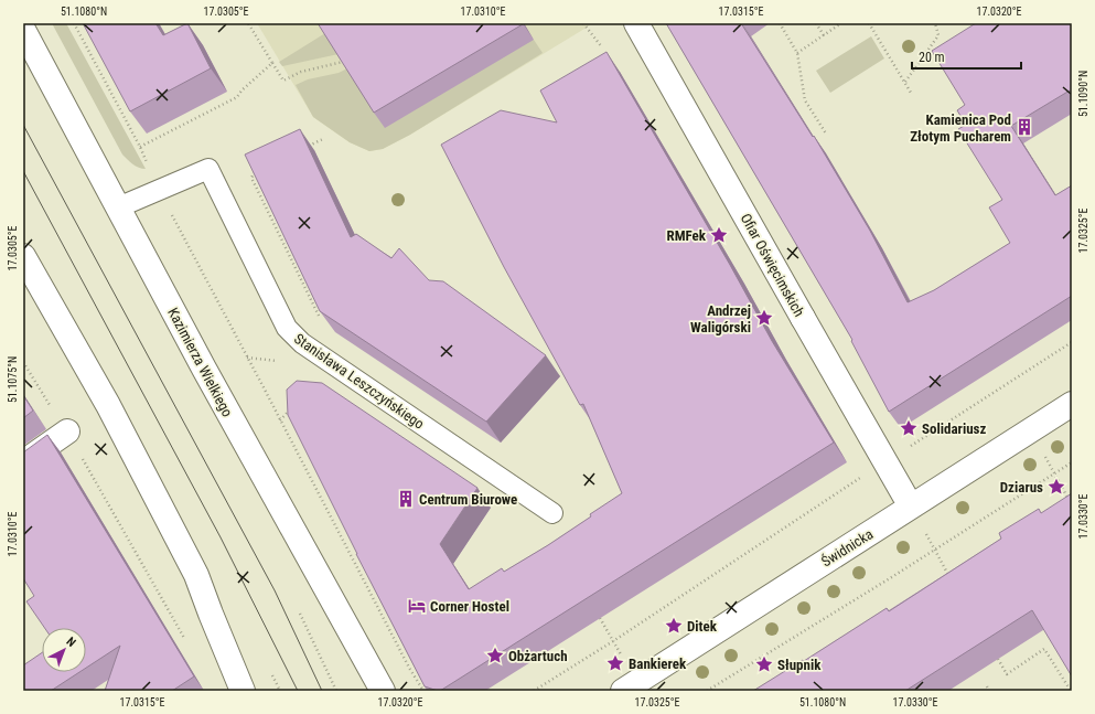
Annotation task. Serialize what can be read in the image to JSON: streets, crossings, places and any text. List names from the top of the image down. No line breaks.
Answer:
{"streets":{"main road":["Ofiar Oświęcimskich","Kazimierza Wielkiego","Świdnicka"],"lane":["Stanisława Leszczyńskiego"]},"crossings":[["Ofiar Oświęcimskich","Świdnicka"],["Kazimierza Wielkiego","Stanisława Leszczyńskiego"]],"places":{"building":["Kamienica Pod Złotym Pucharem","Centrum Biurowe"],"place":["RMFek","Andrzej Waligórski","Solidariusz","Dziarus","Ditek","Obżartuch","Bankierek","Słupnik"],"hotel":["Corner Hostel"]},"scale_bar":"20 m","north":"top right","coordinates":["51.1080°N","17.0305°E","17.0310°E","17.0315°E","17.0320°E","51.1090°N","17.0325°E","51.1075°N","17.0330°E"]}
